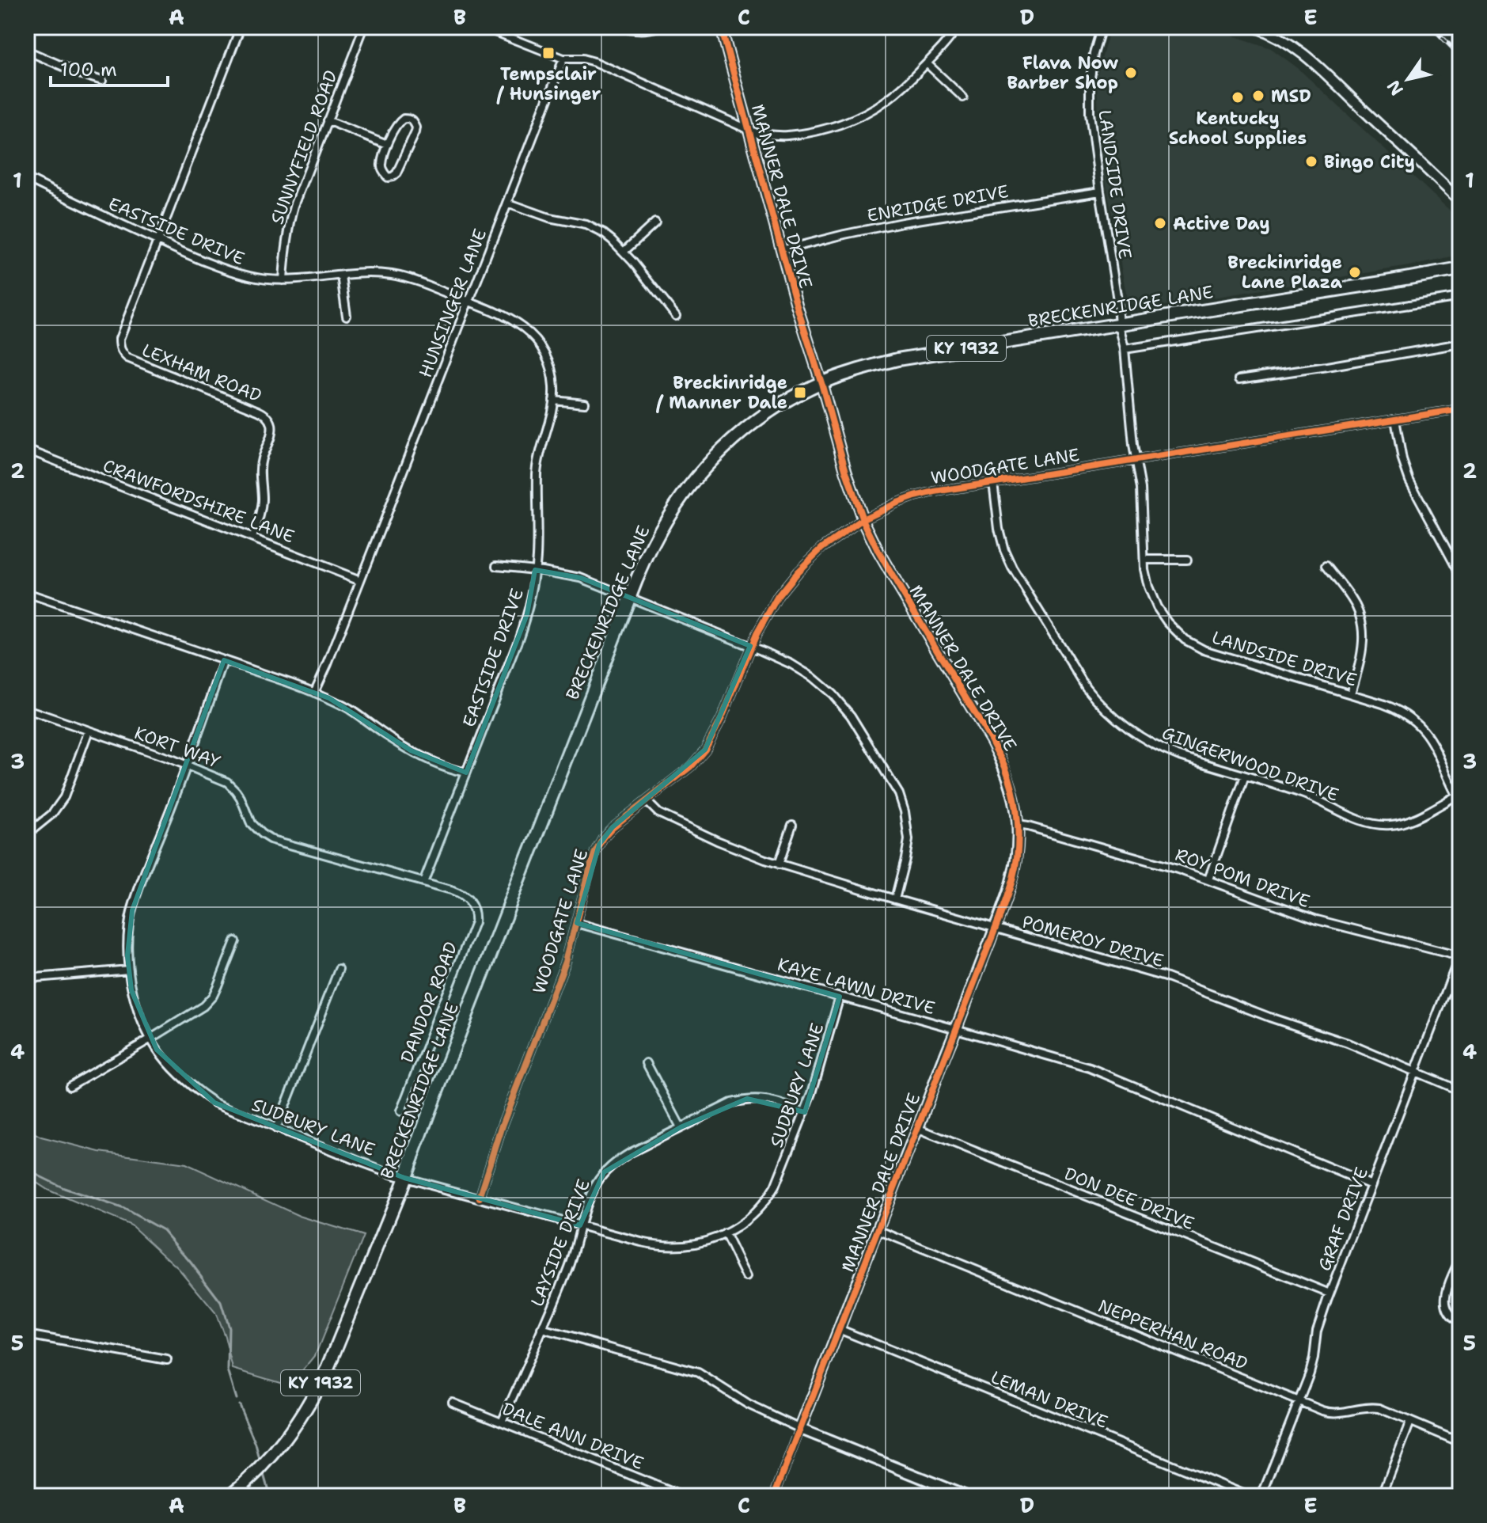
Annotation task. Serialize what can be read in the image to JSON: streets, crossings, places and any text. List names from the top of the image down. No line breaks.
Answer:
{"streets":{"main road":["BRECKENRIDGE LANE","KY 1932"],"street":["SUNNYFIELD ROAD","LANDSIDE DRIVE","MANNER DALE DRIVE","ENRIDGE DRIVE","EASTSIDE DRIVE","HUNSINGER LANE","LEXHAM ROAD","WOODGATE LANE","CRAWFORDSHIRE LANE","KORT WAY","GINGERWOOD DRIVE","ROY POM DRIVE","POMEROY DRIVE","KAYE LAWN DRIVE","DANDOR ROAD","SUDBURY LANE","DON DEE DRIVE","GRAF DRIVE","LAYSIDE DRIVE","NEPPERHAN ROAD","LEMAN DRIVE","DALE ANN DRIVE"]},"crossings":[["SUNNYFIELD ROAD","EASTSIDE DRIVE"],["LANDSIDE DRIVE","ENRIDGE DRIVE"],["LANDSIDE DRIVE","BRECKENRIDGE LANE"],["LANDSIDE DRIVE","WOODGATE LANE"],["LANDSIDE DRIVE","GINGERWOOD DRIVE"],["MANNER DALE DRIVE","ENRIDGE DRIVE"],["MANNER DALE DRIVE","BRECKENRIDGE LANE"],["MANNER DALE DRIVE","WOODGATE LANE"],["MANNER DALE DRIVE","ROY POM DRIVE"],["MANNER DALE DRIVE","POMEROY DRIVE"],["MANNER DALE DRIVE","KAYE LAWN DRIVE"],["MANNER DALE DRIVE","DON DEE DRIVE"],["MANNER DALE DRIVE","NEPPERHAN ROAD"],["MANNER DALE DRIVE","LEMAN DRIVE"],["EASTSIDE DRIVE","HUNSINGER LANE"],["EASTSIDE DRIVE","LEXHAM ROAD"],["EASTSIDE DRIVE","KORT WAY"],["HUNSINGER LANE","CRAWFORDSHIRE LANE"],["BRECKENRIDGE LANE","SUDBURY LANE"],["LEXHAM ROAD","CRAWFORDSHIRE LANE"],["WOODGATE LANE","GINGERWOOD DRIVE"],["WOODGATE LANE","POMEROY DRIVE"],["WOODGATE LANE","KAYE LAWN DRIVE"],["WOODGATE LANE","SUDBURY LANE"],["KORT WAY","DANDOR ROAD"],["KORT WAY","SUDBURY LANE"],["ROY POM DRIVE","GRAF DRIVE"],["POMEROY DRIVE","GRAF DRIVE"],["KAYE LAWN DRIVE","SUDBURY LANE"],["KAYE LAWN DRIVE","GRAF DRIVE"],["SUDBURY LANE","LAYSIDE DRIVE"],["DON DEE DRIVE","GRAF DRIVE"],["GRAF DRIVE","NEPPERHAN ROAD"],["LAYSIDE DRIVE","DALE ANN DRIVE"]],"places":{"transit":["Tempsclair / Hunsinger","Breckinridge / Manner Dale"],"other":["Flava Now Barber Shop","MSD","Kentucky School Supplies","Bingo City","Active Day","Breckinridge Lane Plaza"]},"scale_bar":"100 m","north":"bottom left","grid":{"columns":["A","B","C","D","E"],"rows":["1","2","3","4","5"]}}
